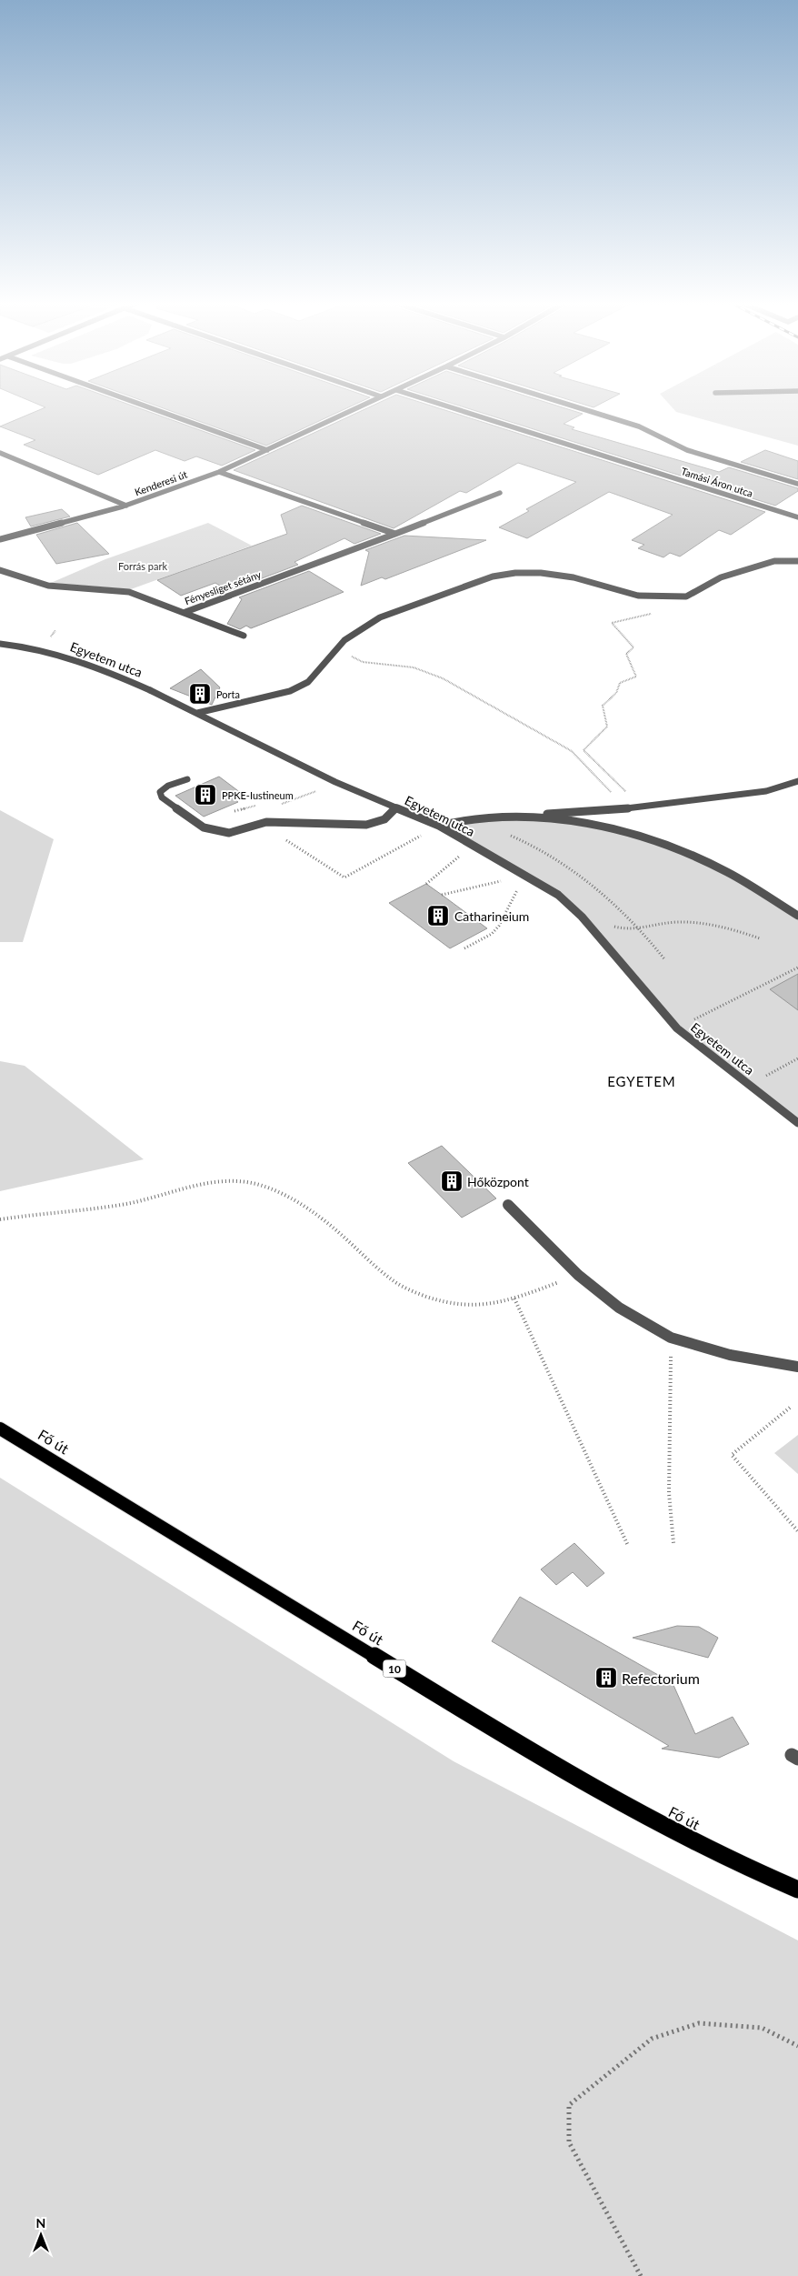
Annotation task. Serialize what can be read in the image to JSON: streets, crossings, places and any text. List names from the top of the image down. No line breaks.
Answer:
{"streets":{"main road":["Fő út","10"],"street":["Tamási Áron utca","Kenderesi út","Fényesliget sétány","Egyetem utca"]},"districts":["EGYETEM"],"parks":["Forrás park"],"places":{"building":["Porta","PPKE-Iustineum","Catharineium","Hőközpont","Refectorium"]},"north":"top"}
